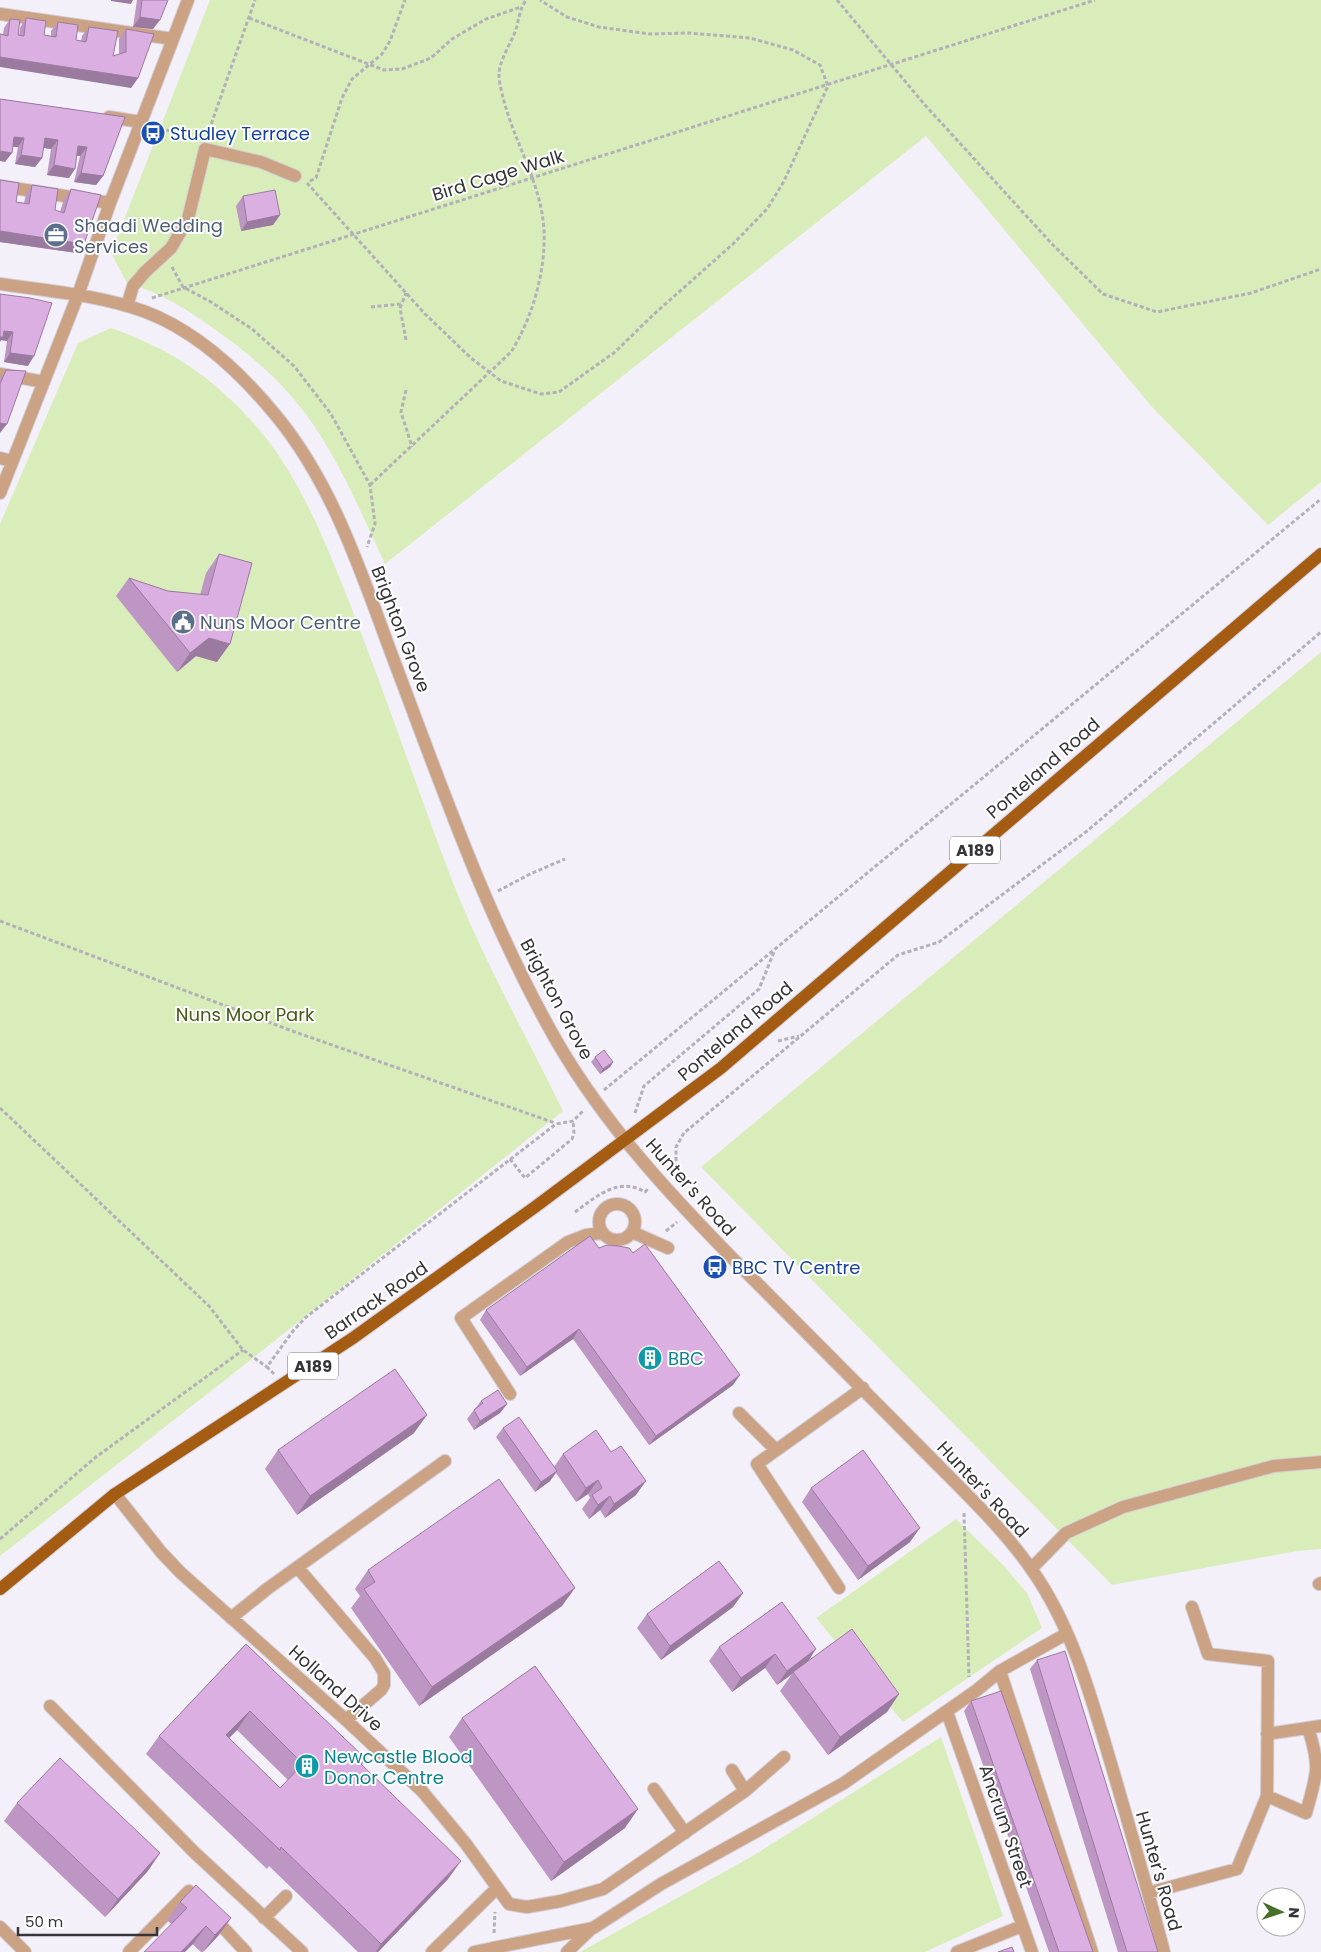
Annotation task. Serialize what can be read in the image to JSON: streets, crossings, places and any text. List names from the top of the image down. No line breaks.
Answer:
{"streets":{"main road":["Ponteland Road","A189","Barrack Road"],"street":["Brighton Grove","Hunter's Road","Holland Drive","Ancrum Street"],"path":["Bird Cage Walk"]},"crossings":[["Bird Cage Walk","Brighton Grove"],["Brighton Grove","Ponteland Road"],["Brighton Grove","Hunter's Road"],["Brighton Grove","Barrack Road"],["Ponteland Road","Hunter's Road"],["Ponteland Road","Barrack Road"],["Hunter's Road","Barrack Road"],["Barrack Road","Holland Drive"]],"parks":["Nuns Moor Park"],"places":{"bus stop":["Studley Terrace","BBC TV Centre"],"office":["Shaadi Wedding Services"],"public building":["Nuns Moor Centre"],"building":["BBC","Newcastle Blood Donor Centre"]},"scale_bar":"50 m","north":"right"}
